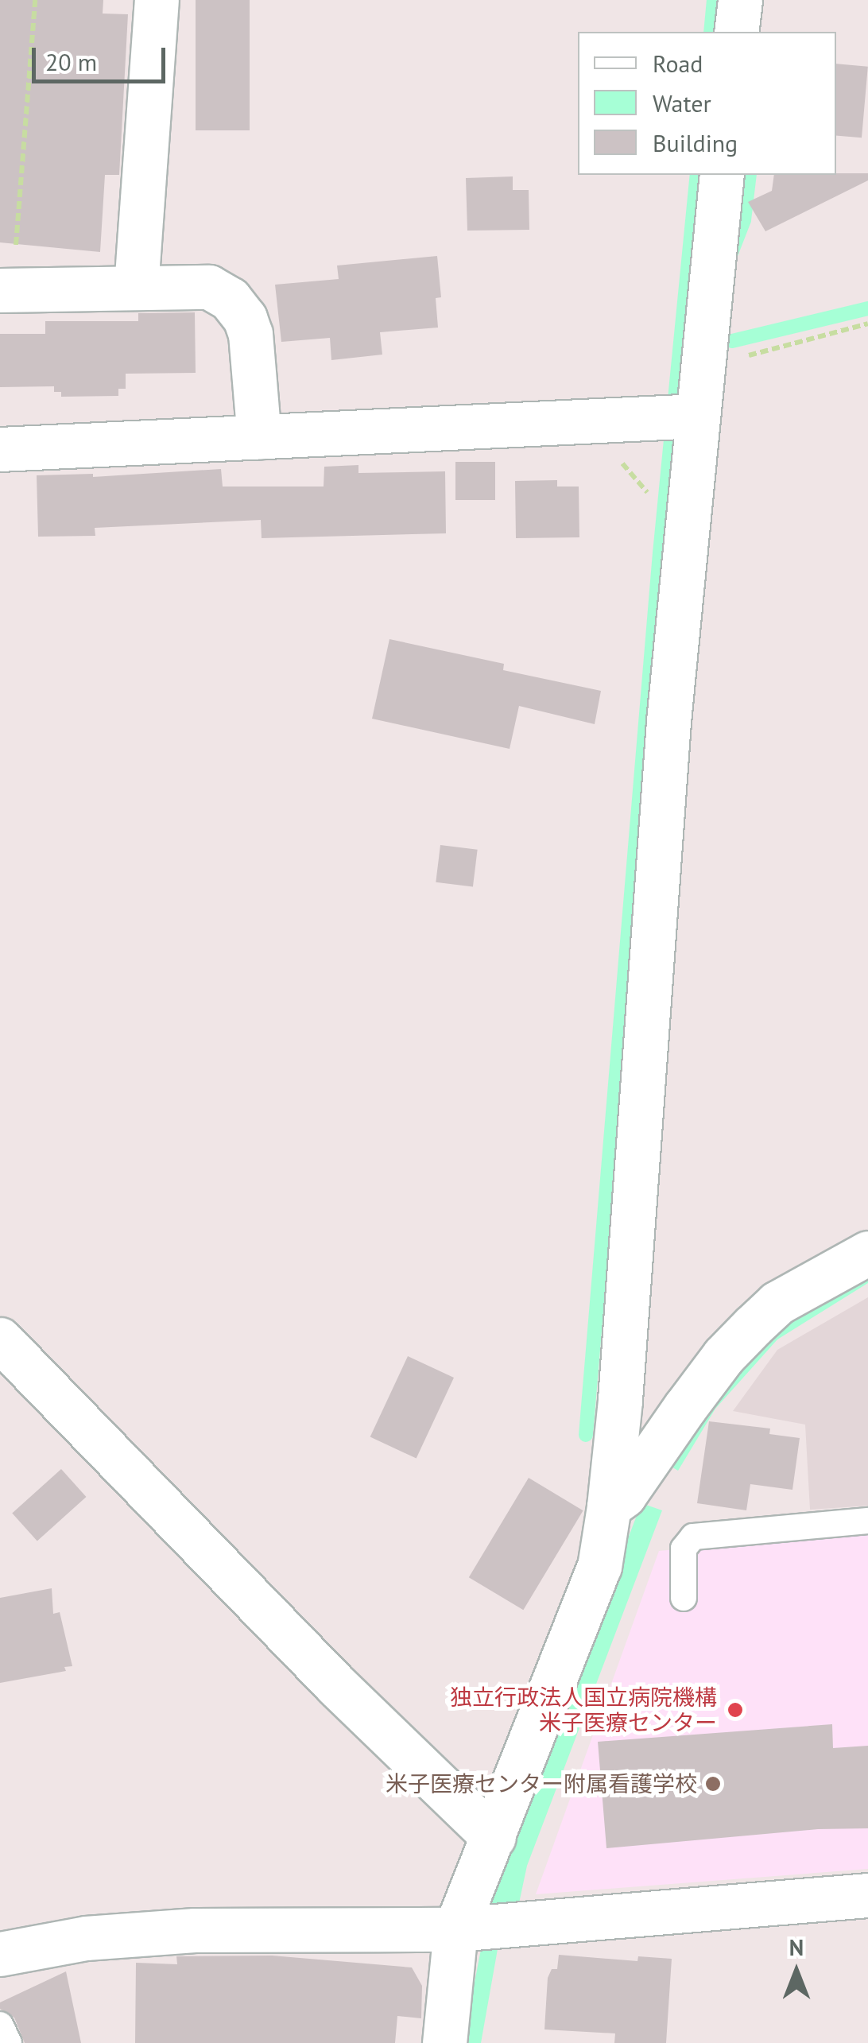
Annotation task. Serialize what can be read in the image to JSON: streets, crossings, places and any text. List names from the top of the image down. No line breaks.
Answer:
{"places":["独立行政法人国立病院機構 米子医療センター","米子医療センター附属看護学校"],"legend":["Road","Water","Building"],"scale_bar":"20 m","north":"top"}
